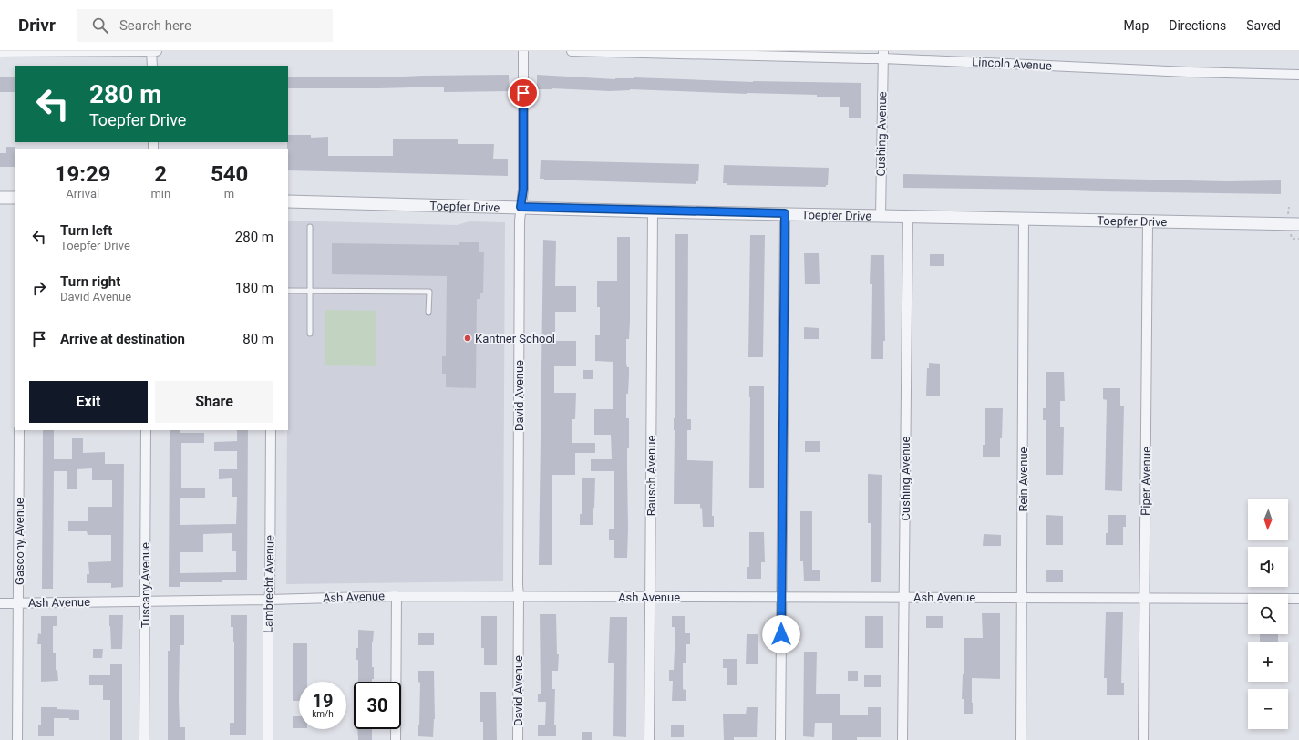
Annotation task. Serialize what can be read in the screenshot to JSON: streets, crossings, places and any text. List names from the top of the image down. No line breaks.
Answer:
{"streets":{"street":["Lincoln Avenue","Cushing Avenue","Toepfer Drive","David Avenue","Rausch Avenue","Rein Avenue","Piper Avenue","Gascony Avenue","Lambrecht Avenue","Tuscany Avenue","Ash Avenue"]},"crossings":[["Lincoln Avenue","Cushing Avenue"],["Cushing Avenue","Toepfer Drive"],["Cushing Avenue","Ash Avenue"],["Toepfer Drive","David Avenue"],["Toepfer Drive","Rausch Avenue"],["Toepfer Drive","Rein Avenue"],["Toepfer Drive","Piper Avenue"],["David Avenue","Ash Avenue"],["Rausch Avenue","Ash Avenue"],["Rein Avenue","Ash Avenue"],["Piper Avenue","Ash Avenue"],["Gascony Avenue","Ash Avenue"],["Lambrecht Avenue","Ash Avenue"],["Tuscany Avenue","Ash Avenue"]],"places":["Kantner School"],"north":"bottom","page":{"header":"Drivr","search":"Search here","nav":["Map","Directions","Saved"],"turn":["280 m","Toepfer Drive"],"eta":["19:29","Arrival","2","min","540","m"],"list":[{"name":"Turn left","note":"Toepfer Drive","value":"280 m"},{"name":"Turn right","note":"David Avenue","value":"180 m"},{"name":"Arrive at destination","value":"80 m"}],"buttons":["Exit","Share"],"map_buttons":["+","−"],"speed":"19 km/h","limit":"30"}}
